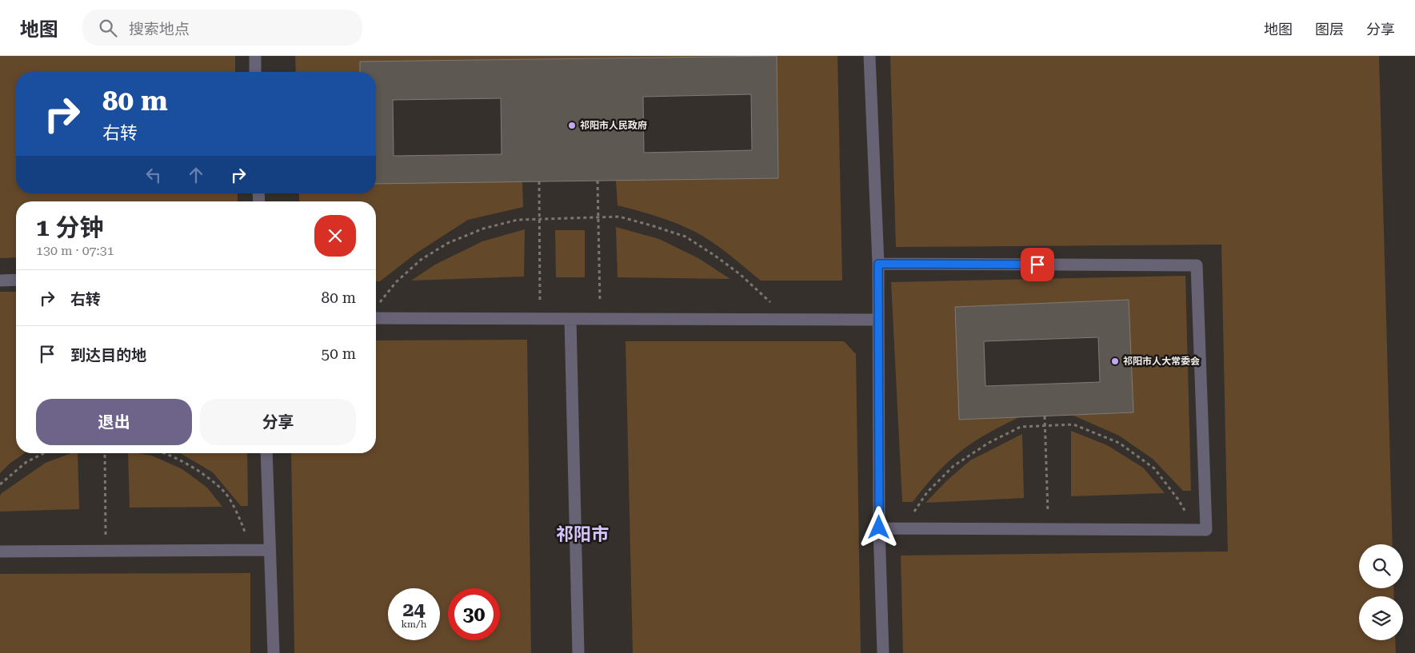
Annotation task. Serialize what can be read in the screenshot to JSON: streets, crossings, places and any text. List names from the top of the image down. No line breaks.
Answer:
{"districts":["祁阳市"],"places":["祁阳市人民政府","祁阳市人大常委会"],"page":{"header":"地图","search":"搜索地点","nav":["地图","图层","分享"],"turn":["80 m","右转"],"heading":["1 分钟","130 m · 07:31"],"list":[{"name":"右转","value":"80 m"},{"name":"到达目的地","value":"50 m"}],"buttons":["退出","分享"],"speed":"24 km/h","limit":"30"}}
